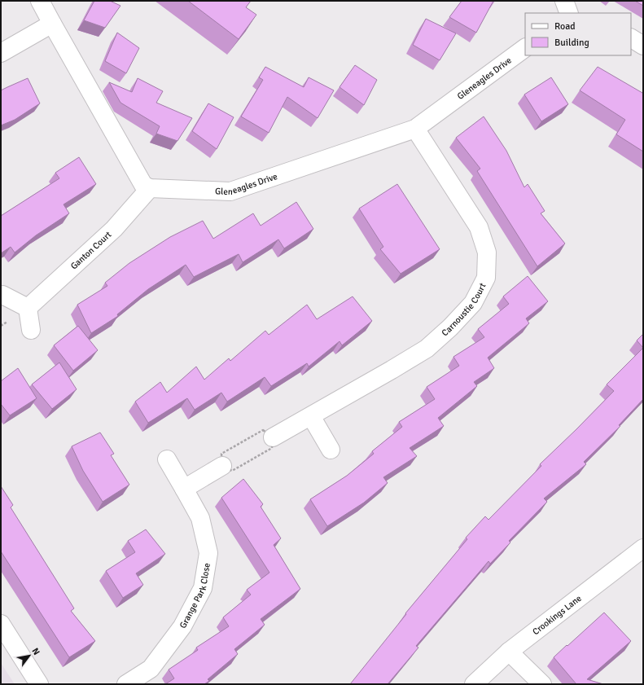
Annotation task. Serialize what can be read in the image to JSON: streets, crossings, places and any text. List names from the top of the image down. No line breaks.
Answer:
{"streets":{"street":["Gleneagles Drive","Ganton Court","Carnoustie Court","Grange Park Close","Crookings Lane"]},"crossings":[["Gleneagles Drive","Ganton Court"],["Gleneagles Drive","Carnoustie Court"]],"legend":["Road","Building"],"north":"top right"}
